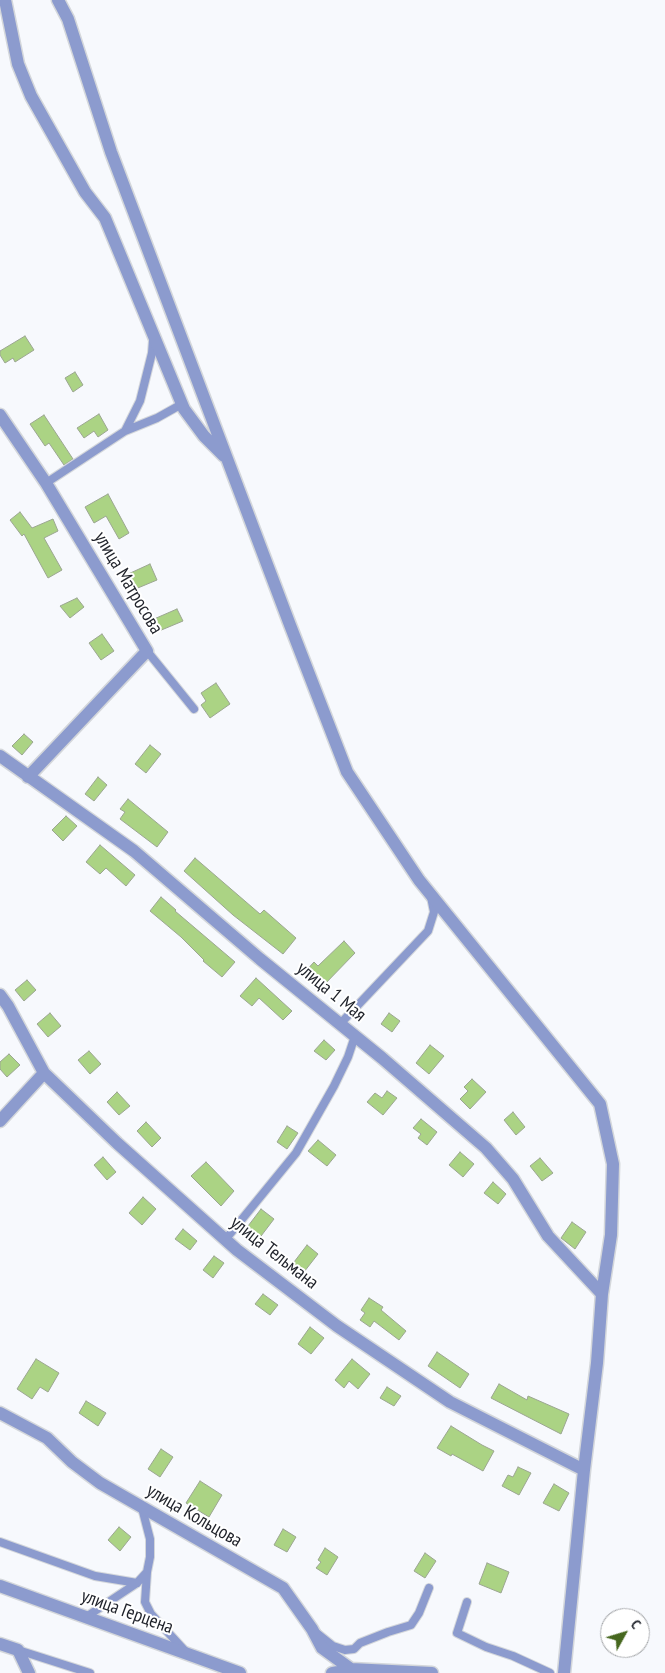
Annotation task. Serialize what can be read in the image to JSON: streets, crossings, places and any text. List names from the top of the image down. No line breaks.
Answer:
{"streets":{"street":["улица Матросова","улица 1 Мая","улица Тельмана","улица Кольцова","улица Герцена"]},"crossings":[["улица Матросова","улица 1 Мая"]],"north":"top right"}
